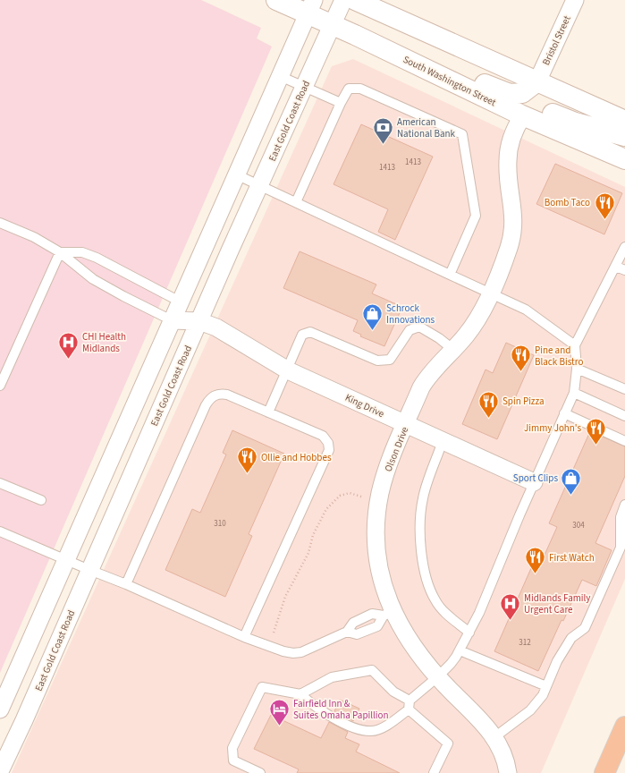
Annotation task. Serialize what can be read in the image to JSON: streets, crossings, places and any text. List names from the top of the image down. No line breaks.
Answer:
{"streets":{"main road":["South Washington Street"],"street":["Bristol Street","East Gold Coast Road","King Drive","Olson Drive"]},"crossings":[["South Washington Street","East Gold Coast Road"],["South Washington Street","Olson Drive"],["East Gold Coast Road","King Drive"],["King Drive","Olson Drive"]],"places":{"bank":["American National Bank"],"restaurant":["Bomb Taco","Pine and Black Bistro","Spin Pizza","Jimmy John's","Ollie and Hobbes","First Watch"],"shop":["Schrock Innovations","Sport Clips"],"hospital":["CHI Health Midlands","Midlands Family Urgent Care"],"hotel":["Fairfield Inn & Suites Omaha Papillion"]},"house_numbers":["1413","1413","310","304","312"]}
